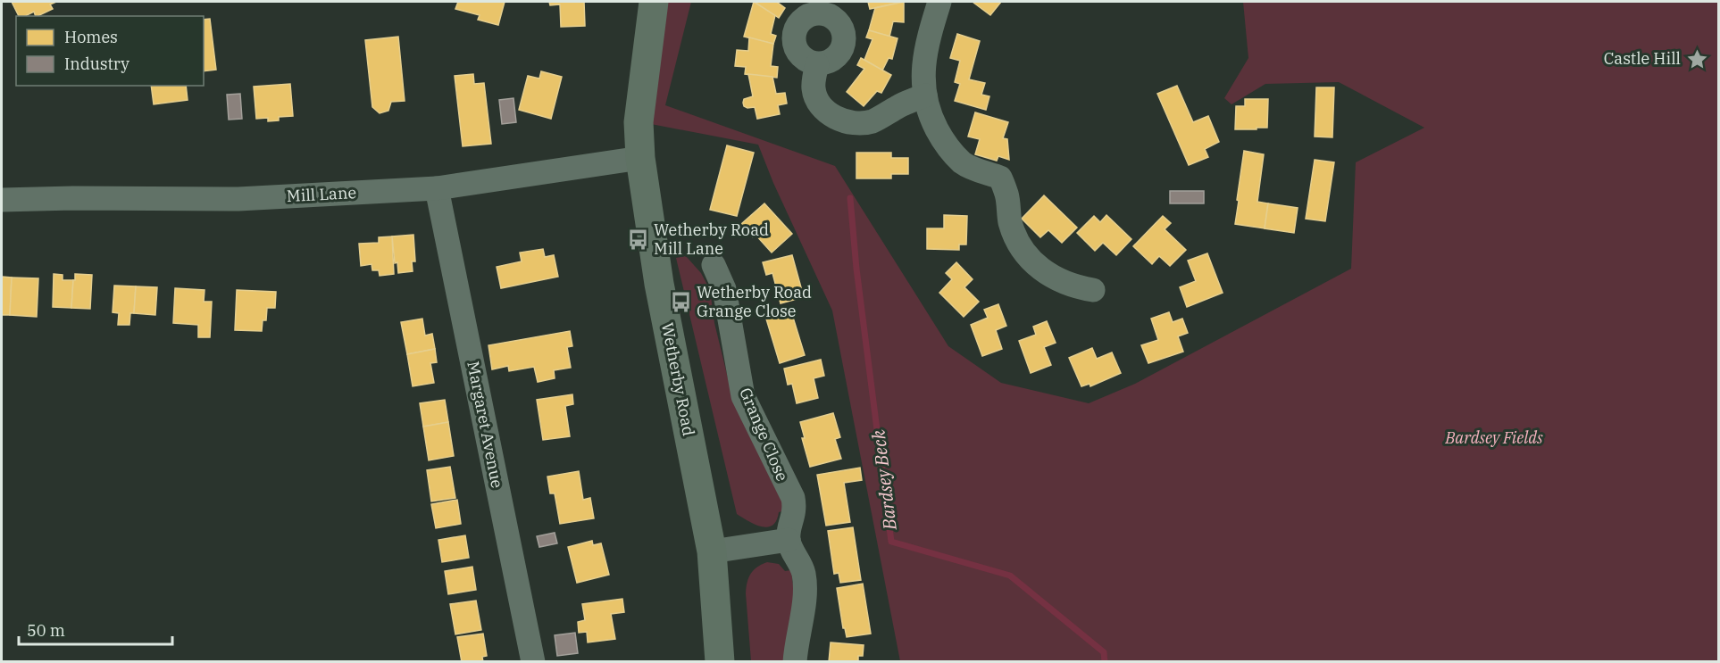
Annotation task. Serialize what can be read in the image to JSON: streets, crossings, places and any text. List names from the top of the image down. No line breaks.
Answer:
{"streets":{"main road":["Wetherby Road"],"street":["Mill Lane","Margaret Avenue","Grange Close"]},"crossings":[["Mill Lane","Wetherby Road"],["Mill Lane","Margaret Avenue"]],"water":["Bardsey Beck"],"parks":["Bardsey Fields"],"places":{"place":["Castle Hill"],"bus stop":["Wetherby Road Mill Lane","Wetherby Road Grange Close"]},"legend":["Homes","Industry"],"scale_bar":"50 m"}
